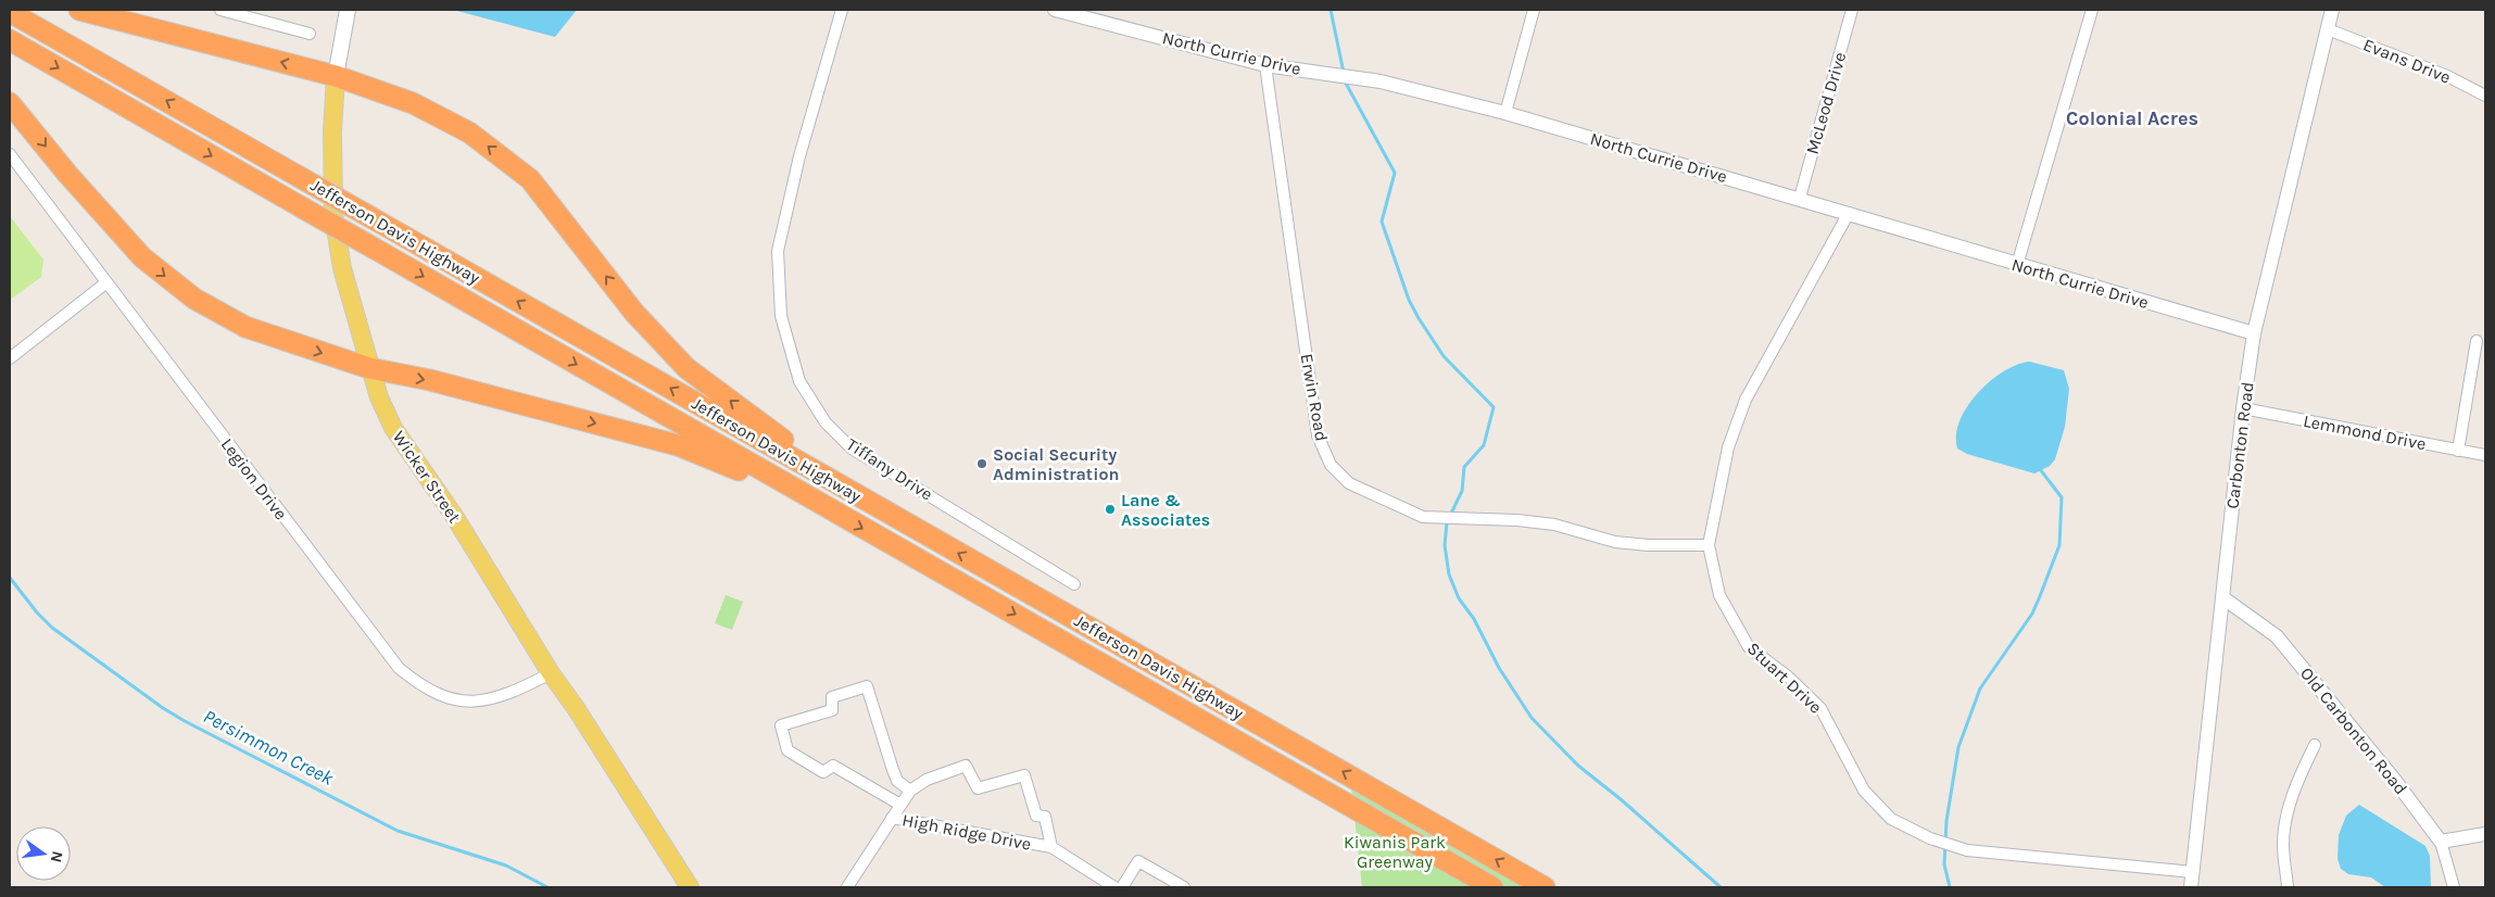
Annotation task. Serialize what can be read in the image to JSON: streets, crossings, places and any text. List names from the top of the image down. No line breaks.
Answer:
{"streets":{"highway":["Jefferson Davis Highway"],"main road":["Wicker Street"],"street":["North Currie Drive","Evans Drive","McLeod Drive","Erwin Road","Lemmond Drive","Carbonton Road","Tiffany Drive","Legion Drive","Stuart Drive","Old Carbonton Road","High Ridge Drive"]},"crossings":[["North Currie Drive","McLeod Drive"],["North Currie Drive","Erwin Road"],["North Currie Drive","Carbonton Road"],["North Currie Drive","Stuart Drive"],["Evans Drive","Carbonton Road"],["Erwin Road","Stuart Drive"],["Lemmond Drive","Carbonton Road"],["Carbonton Road","Stuart Drive"],["Carbonton Road","Old Carbonton Road"],["Wicker Street","Legion Drive"]],"districts":["Colonial Acres"],"water":["Persimmon Creek"],"parks":["Kiwanis Park Greenway"],"places":["Social Security Administration","Lane & Associates"],"north":"right"}
